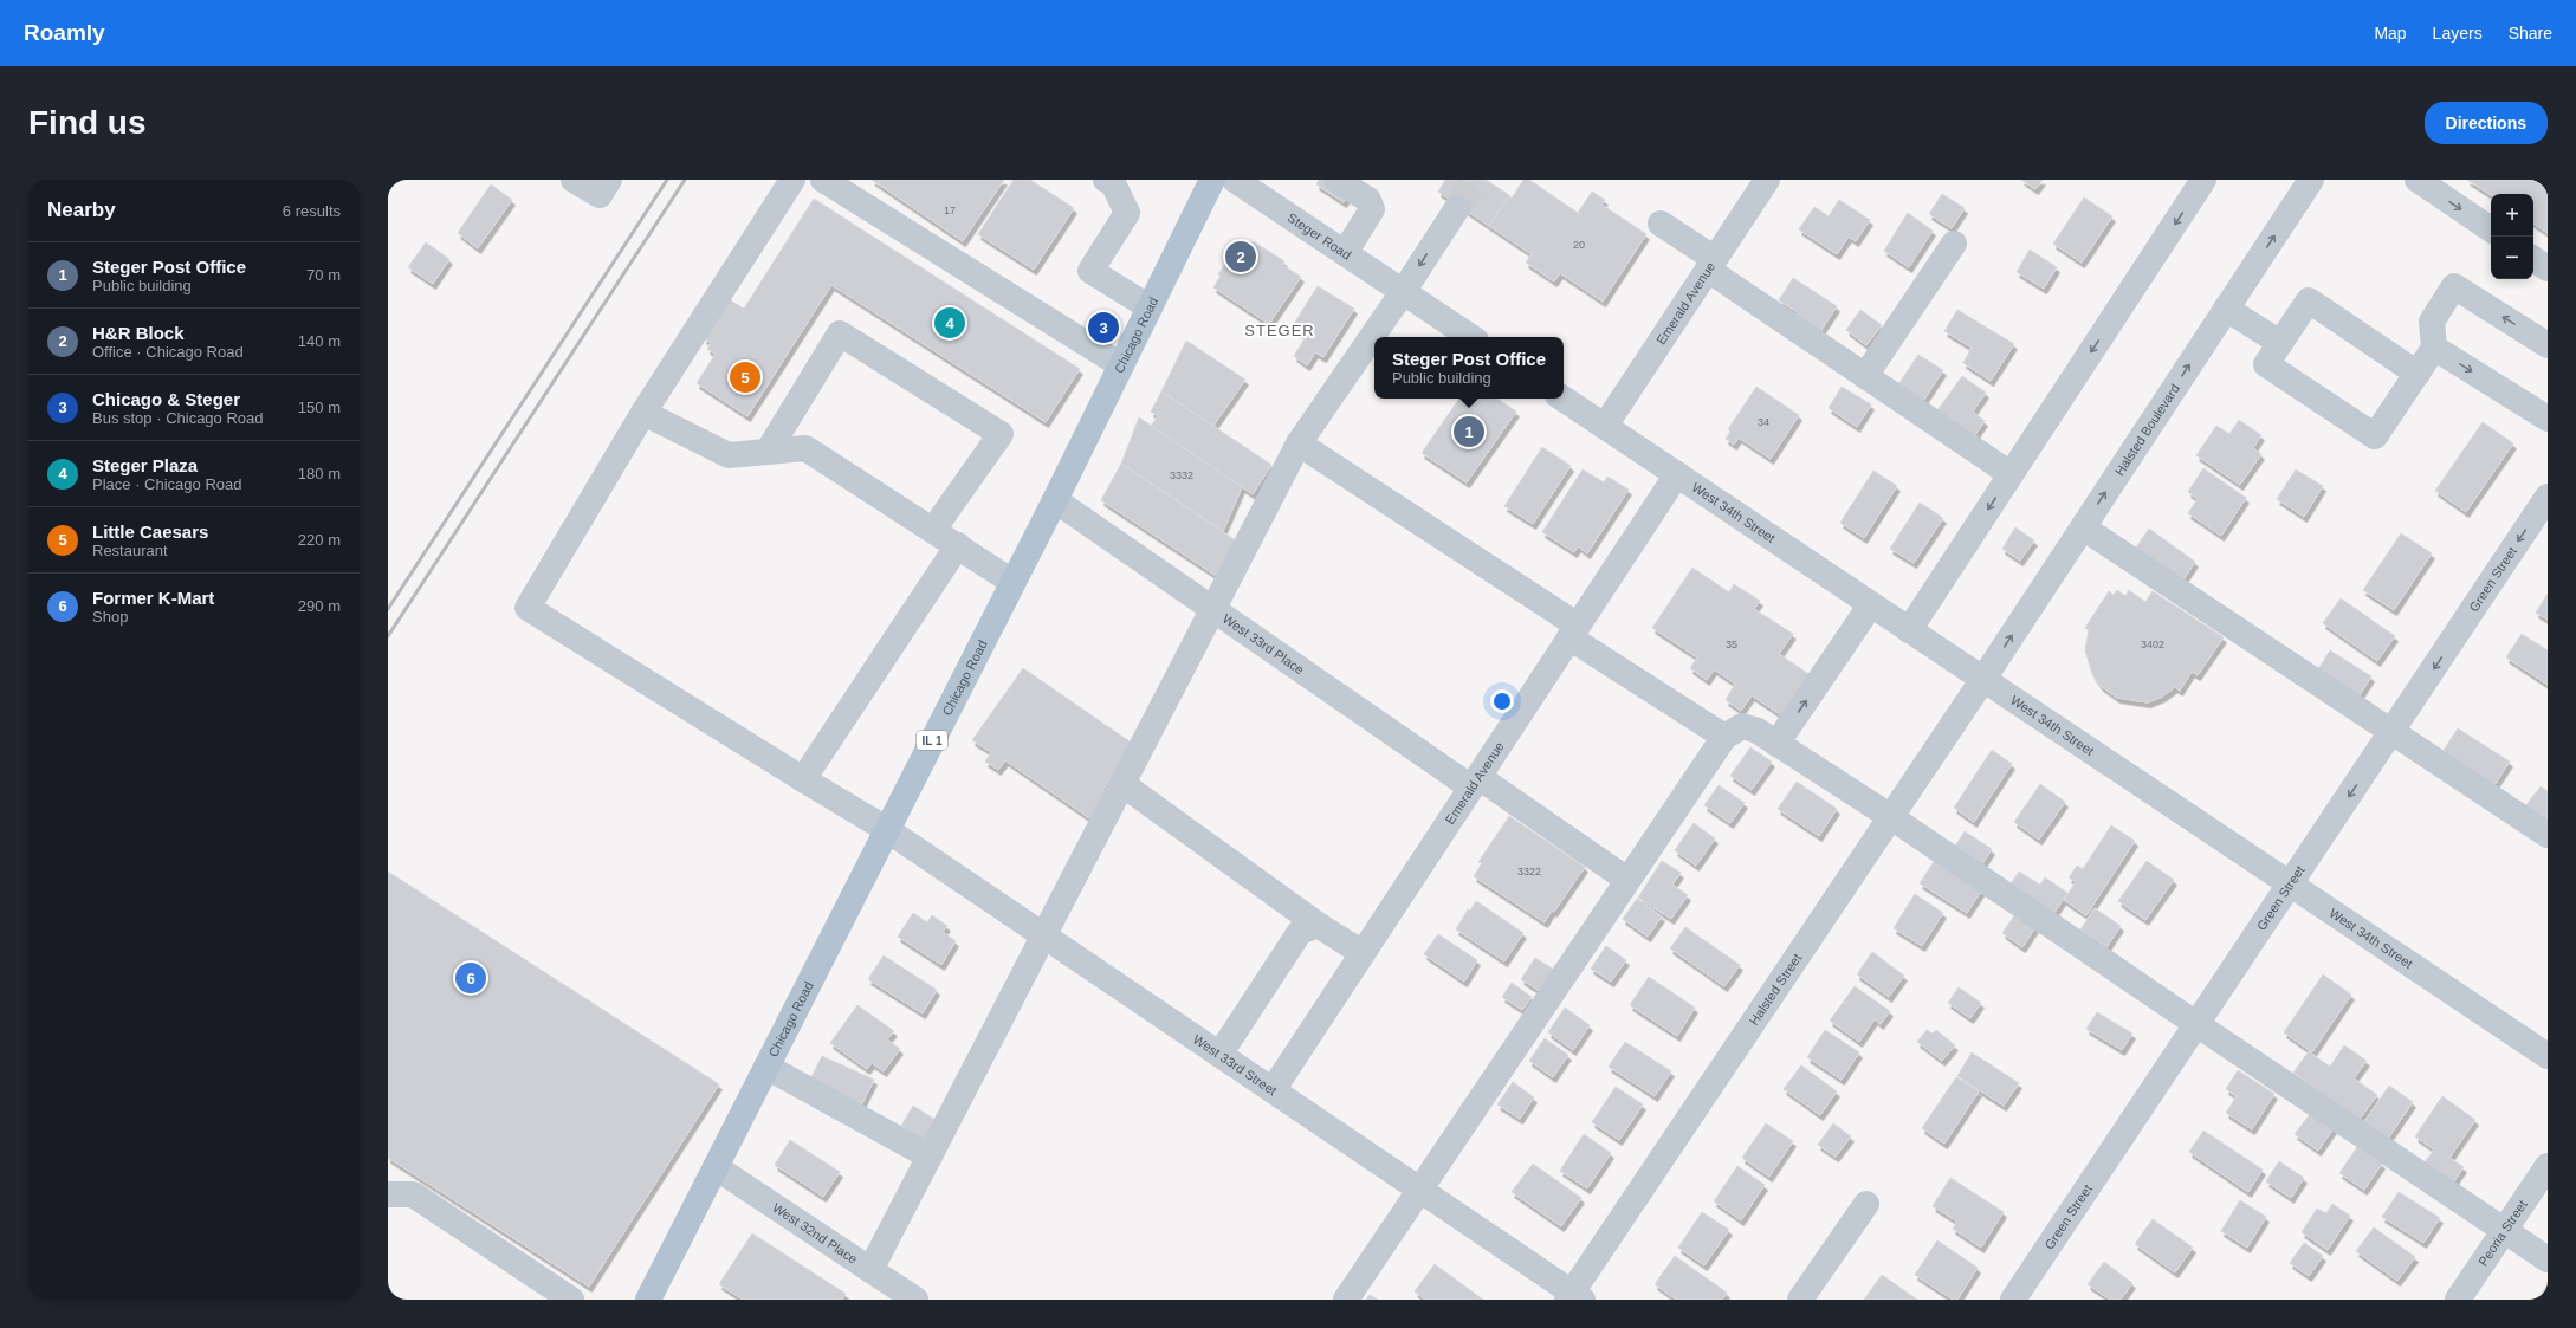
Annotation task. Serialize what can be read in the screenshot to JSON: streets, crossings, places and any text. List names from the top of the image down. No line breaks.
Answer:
{"streets":{"main road":["Chicago Road","IL 1"],"street":["Steger Road","Emerald Avenue","Halsted Boulevard","West 34th Street","Green Street","West 33rd Place","Halsted Street","West 33rd Street","Peoria Street","West 32nd Place"]},"crossings":[["Emerald Avenue","West 34th Street"],["Emerald Avenue","West 33rd Place"],["Emerald Avenue","West 33rd Street"],["Chicago Road","West 33rd Place"],["Chicago Road","West 33rd Street"],["Chicago Road","West 32nd Place"],["Halsted Boulevard","West 34th Street"],["Halsted Boulevard","Halsted Street"],["West 34th Street","Green Street"],["West 34th Street","Halsted Street"],["Halsted Street","West 33rd Street"]],"one_way":["Green Street"],"districts":["STEGER"],"house_numbers":["17","20","34","3332","35","3402","3322"],"page":{"header":"Roamly","nav":["Map","Layers","Share"],"buttons":"Directions","title":"Find us","heading":["Nearby","6 results"],"map_buttons":["+","−"],"pins":["2","4","3","5","1","6"],"list":[{"mark":"1","name":"Steger Post Office","note":"Public building","value":"70 m"},{"mark":"2","name":"H&R Block","note":"Office · Chicago Road","value":"140 m"},{"mark":"3","name":"Chicago & Steger","note":"Bus stop · Chicago Road","value":"150 m"},{"mark":"4","name":"Steger Plaza","note":"Place · Chicago Road","value":"180 m"},{"mark":"5","name":"Little Caesars","note":"Restaurant","value":"220 m"},{"mark":"6","name":"Former K-Mart","note":"Shop","value":"290 m"}],"popup":["Steger Post Office","Public building"]}}
